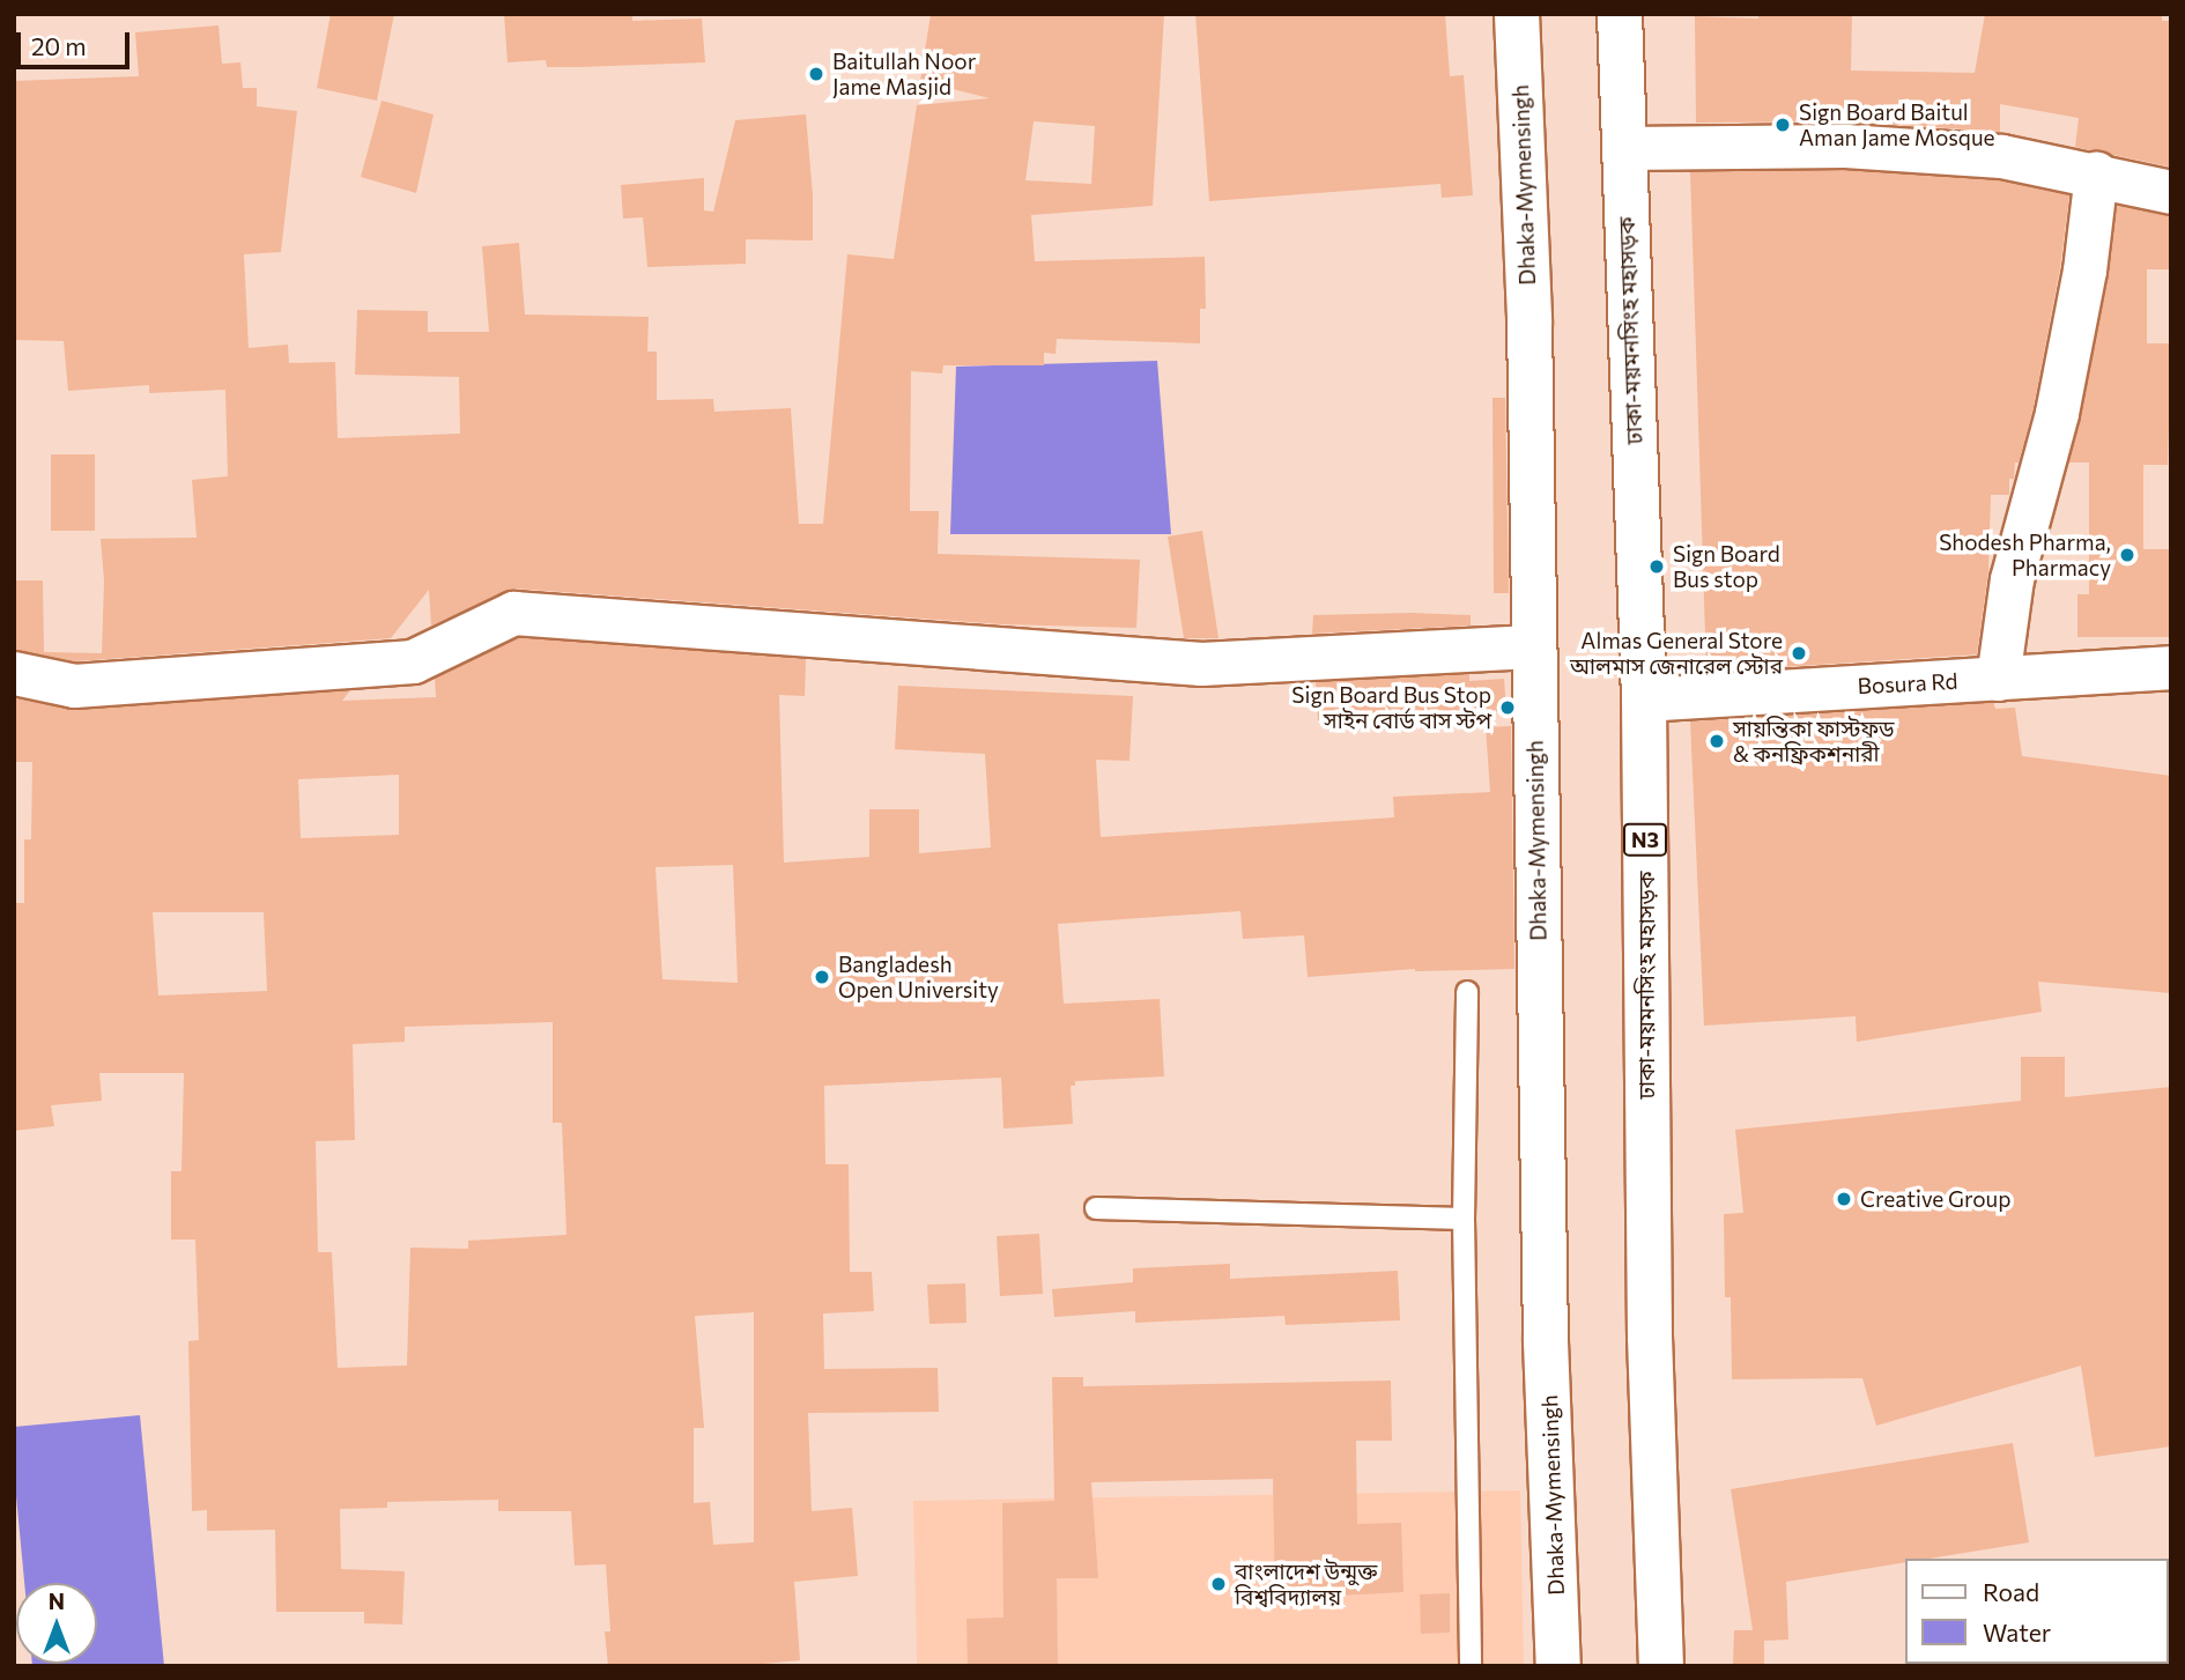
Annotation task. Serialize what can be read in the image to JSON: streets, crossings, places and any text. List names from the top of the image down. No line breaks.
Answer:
{"streets":{"highway":["Dhaka-Mymensingh","ঢাকা-ময়মনসিংহ মহাসড়ক","N3"],"street":["Bosura Rd"]},"crossings":[["ঢাকা-ময়মনসিংহ মহাসড়ক","Bosura Rd"]],"places":["Baitullah Noor Jame Masjid","Sign Board Baitul Aman Jame Mosque","Shodesh Pharma, Pharmacy","Sign Board Bus stop","Almas General Store আলমাস জেনারেল স্টোর","Sign Board Bus Stop সাইন বোর্ড বাস স্টপ","সায়ন্তিকা ফাস্টফুড & কনফ্রিকশনারী","Bangladesh Open University","Creative Group","বাংলাদেশ উন্মুক্ত বিশ্ববিদ্যালয়"],"legend":["Road","Water"],"scale_bar":"20 m","north":"top"}
